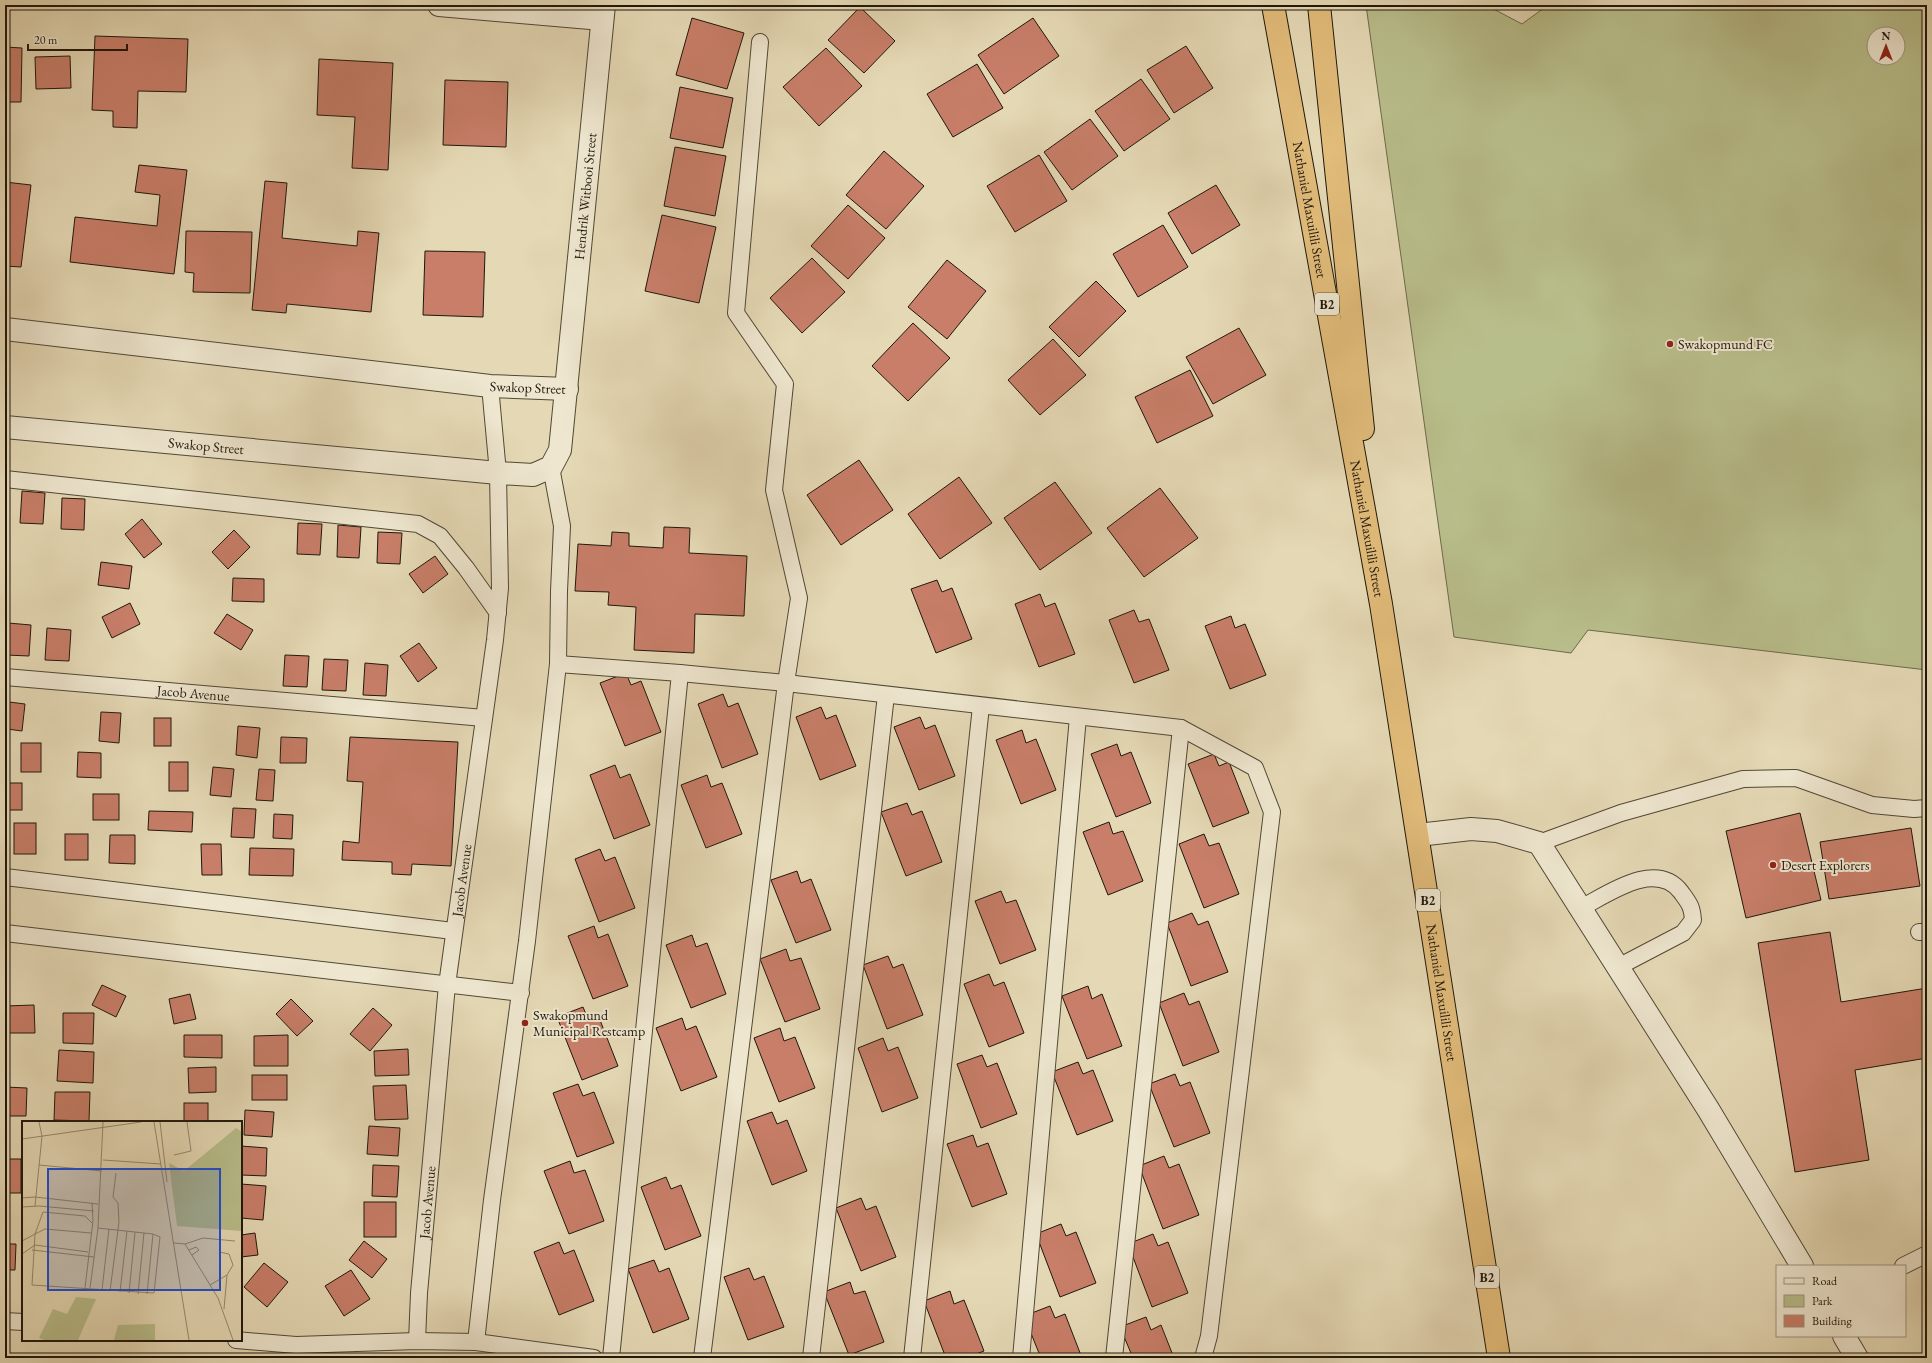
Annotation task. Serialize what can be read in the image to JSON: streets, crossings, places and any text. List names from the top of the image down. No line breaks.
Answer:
{"streets":{"highway":["Nathaniel Maxuilili Street","B2"],"street":["Hendrik Witbooi Street","Swakop Street"],"lane":["Jacob Avenue"]},"crossings":[["Hendrik Witbooi Street","Swakop Street"]],"places":["Swakopmund FC","Desert Explorers","Swakopmund Municipal Restcamp"],"legend":["Road","Park","Building"],"scale_bar":"20 m","north":"top"}
